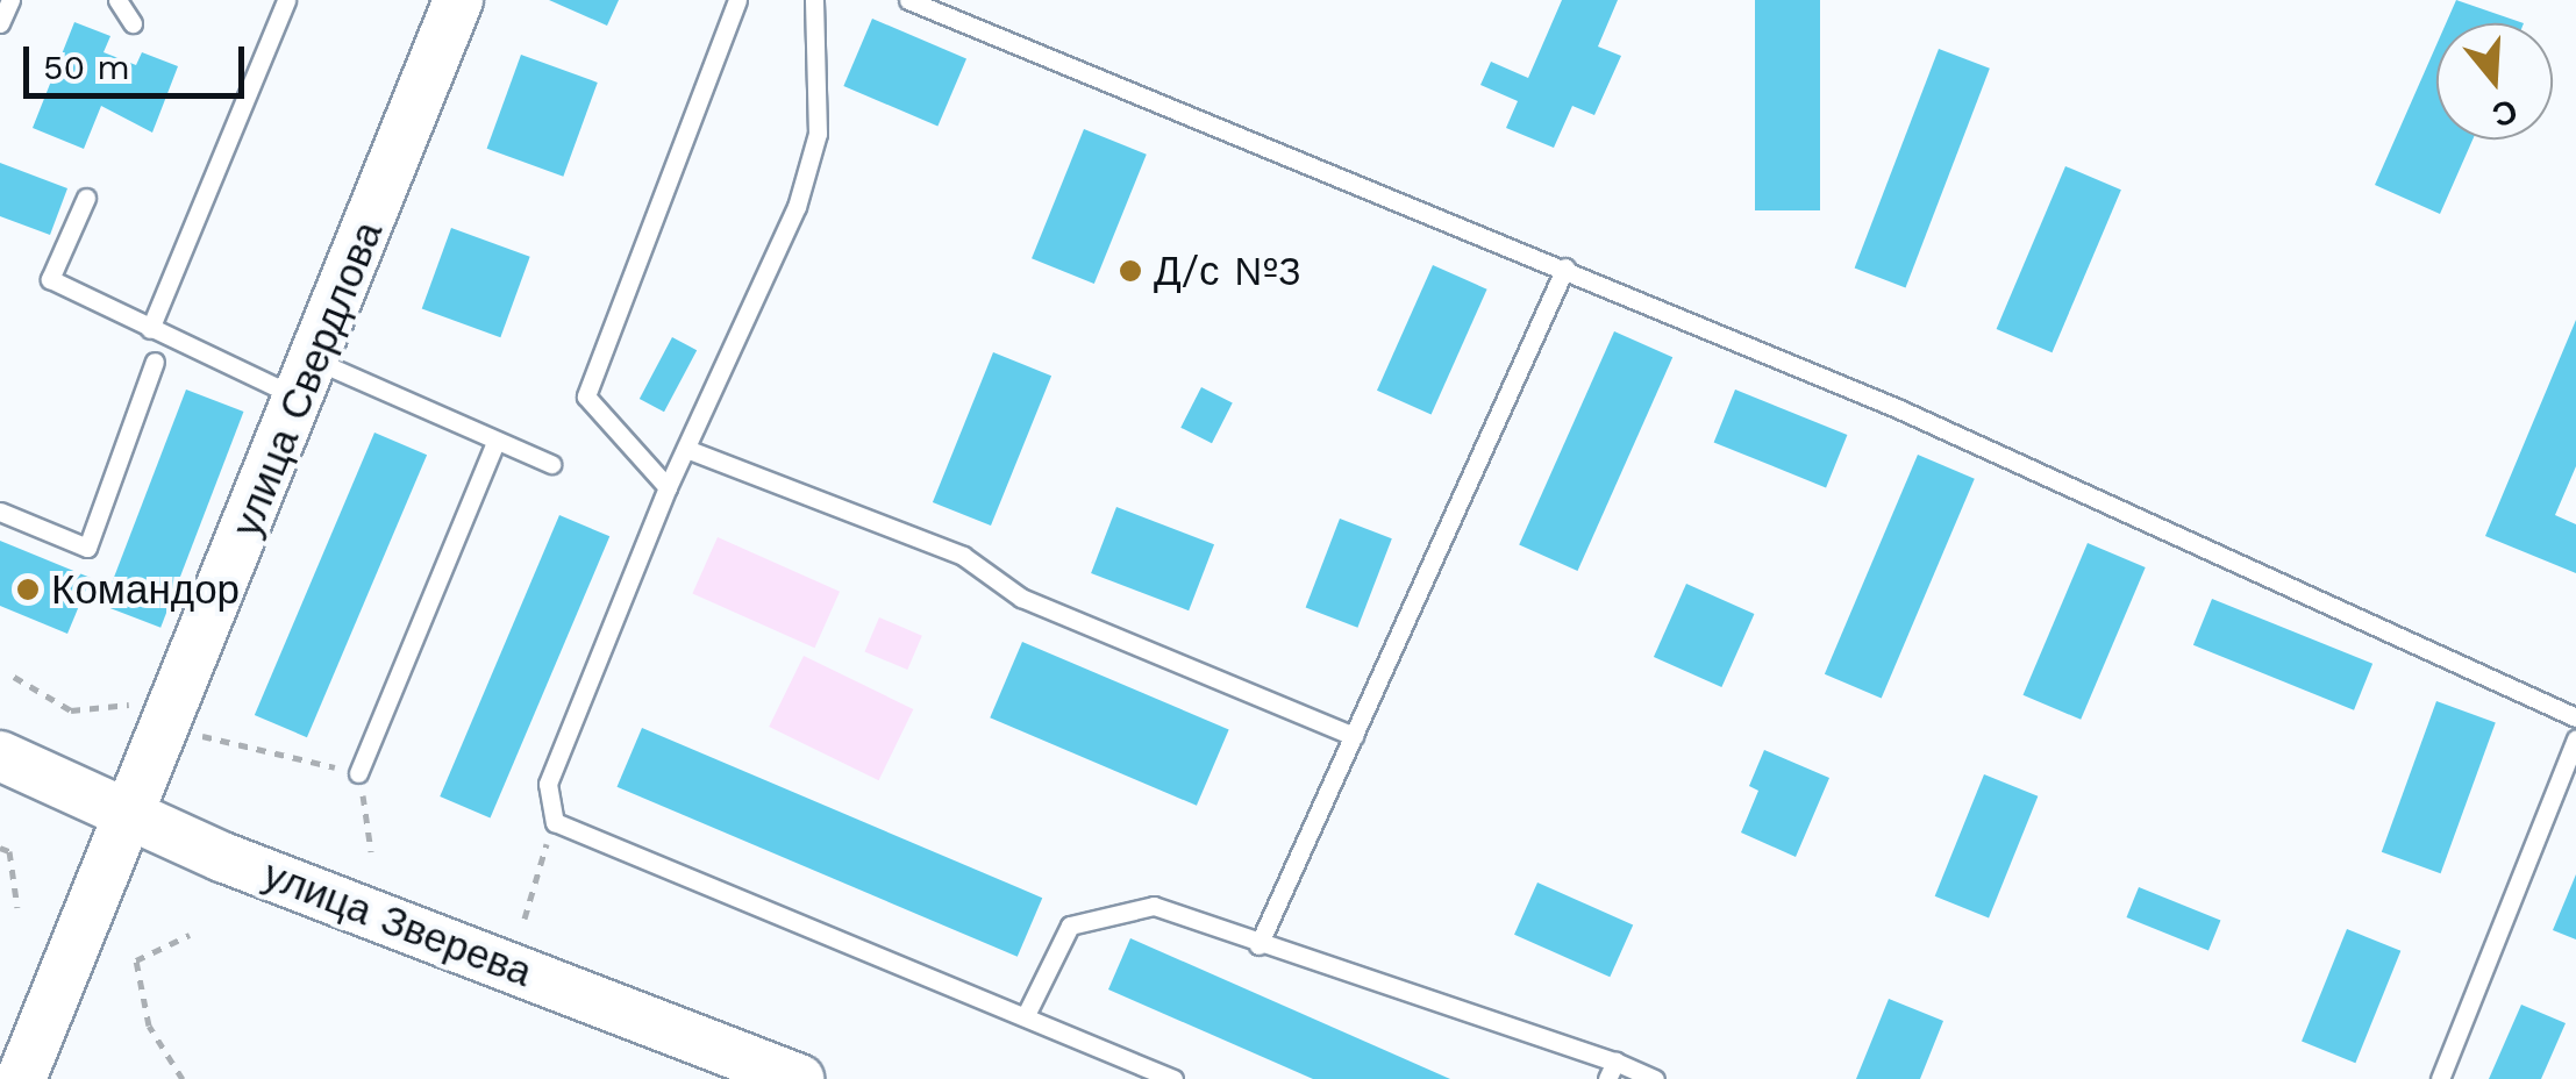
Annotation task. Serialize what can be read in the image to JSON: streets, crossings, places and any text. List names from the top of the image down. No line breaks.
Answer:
{"streets":{"main road":["улица Свердлова","улица Зверева"]},"crossings":[["улица Свердлова","улица Зверева"]],"places":["Д/с №3","Командор"],"scale_bar":"50 m","north":"bottom"}
